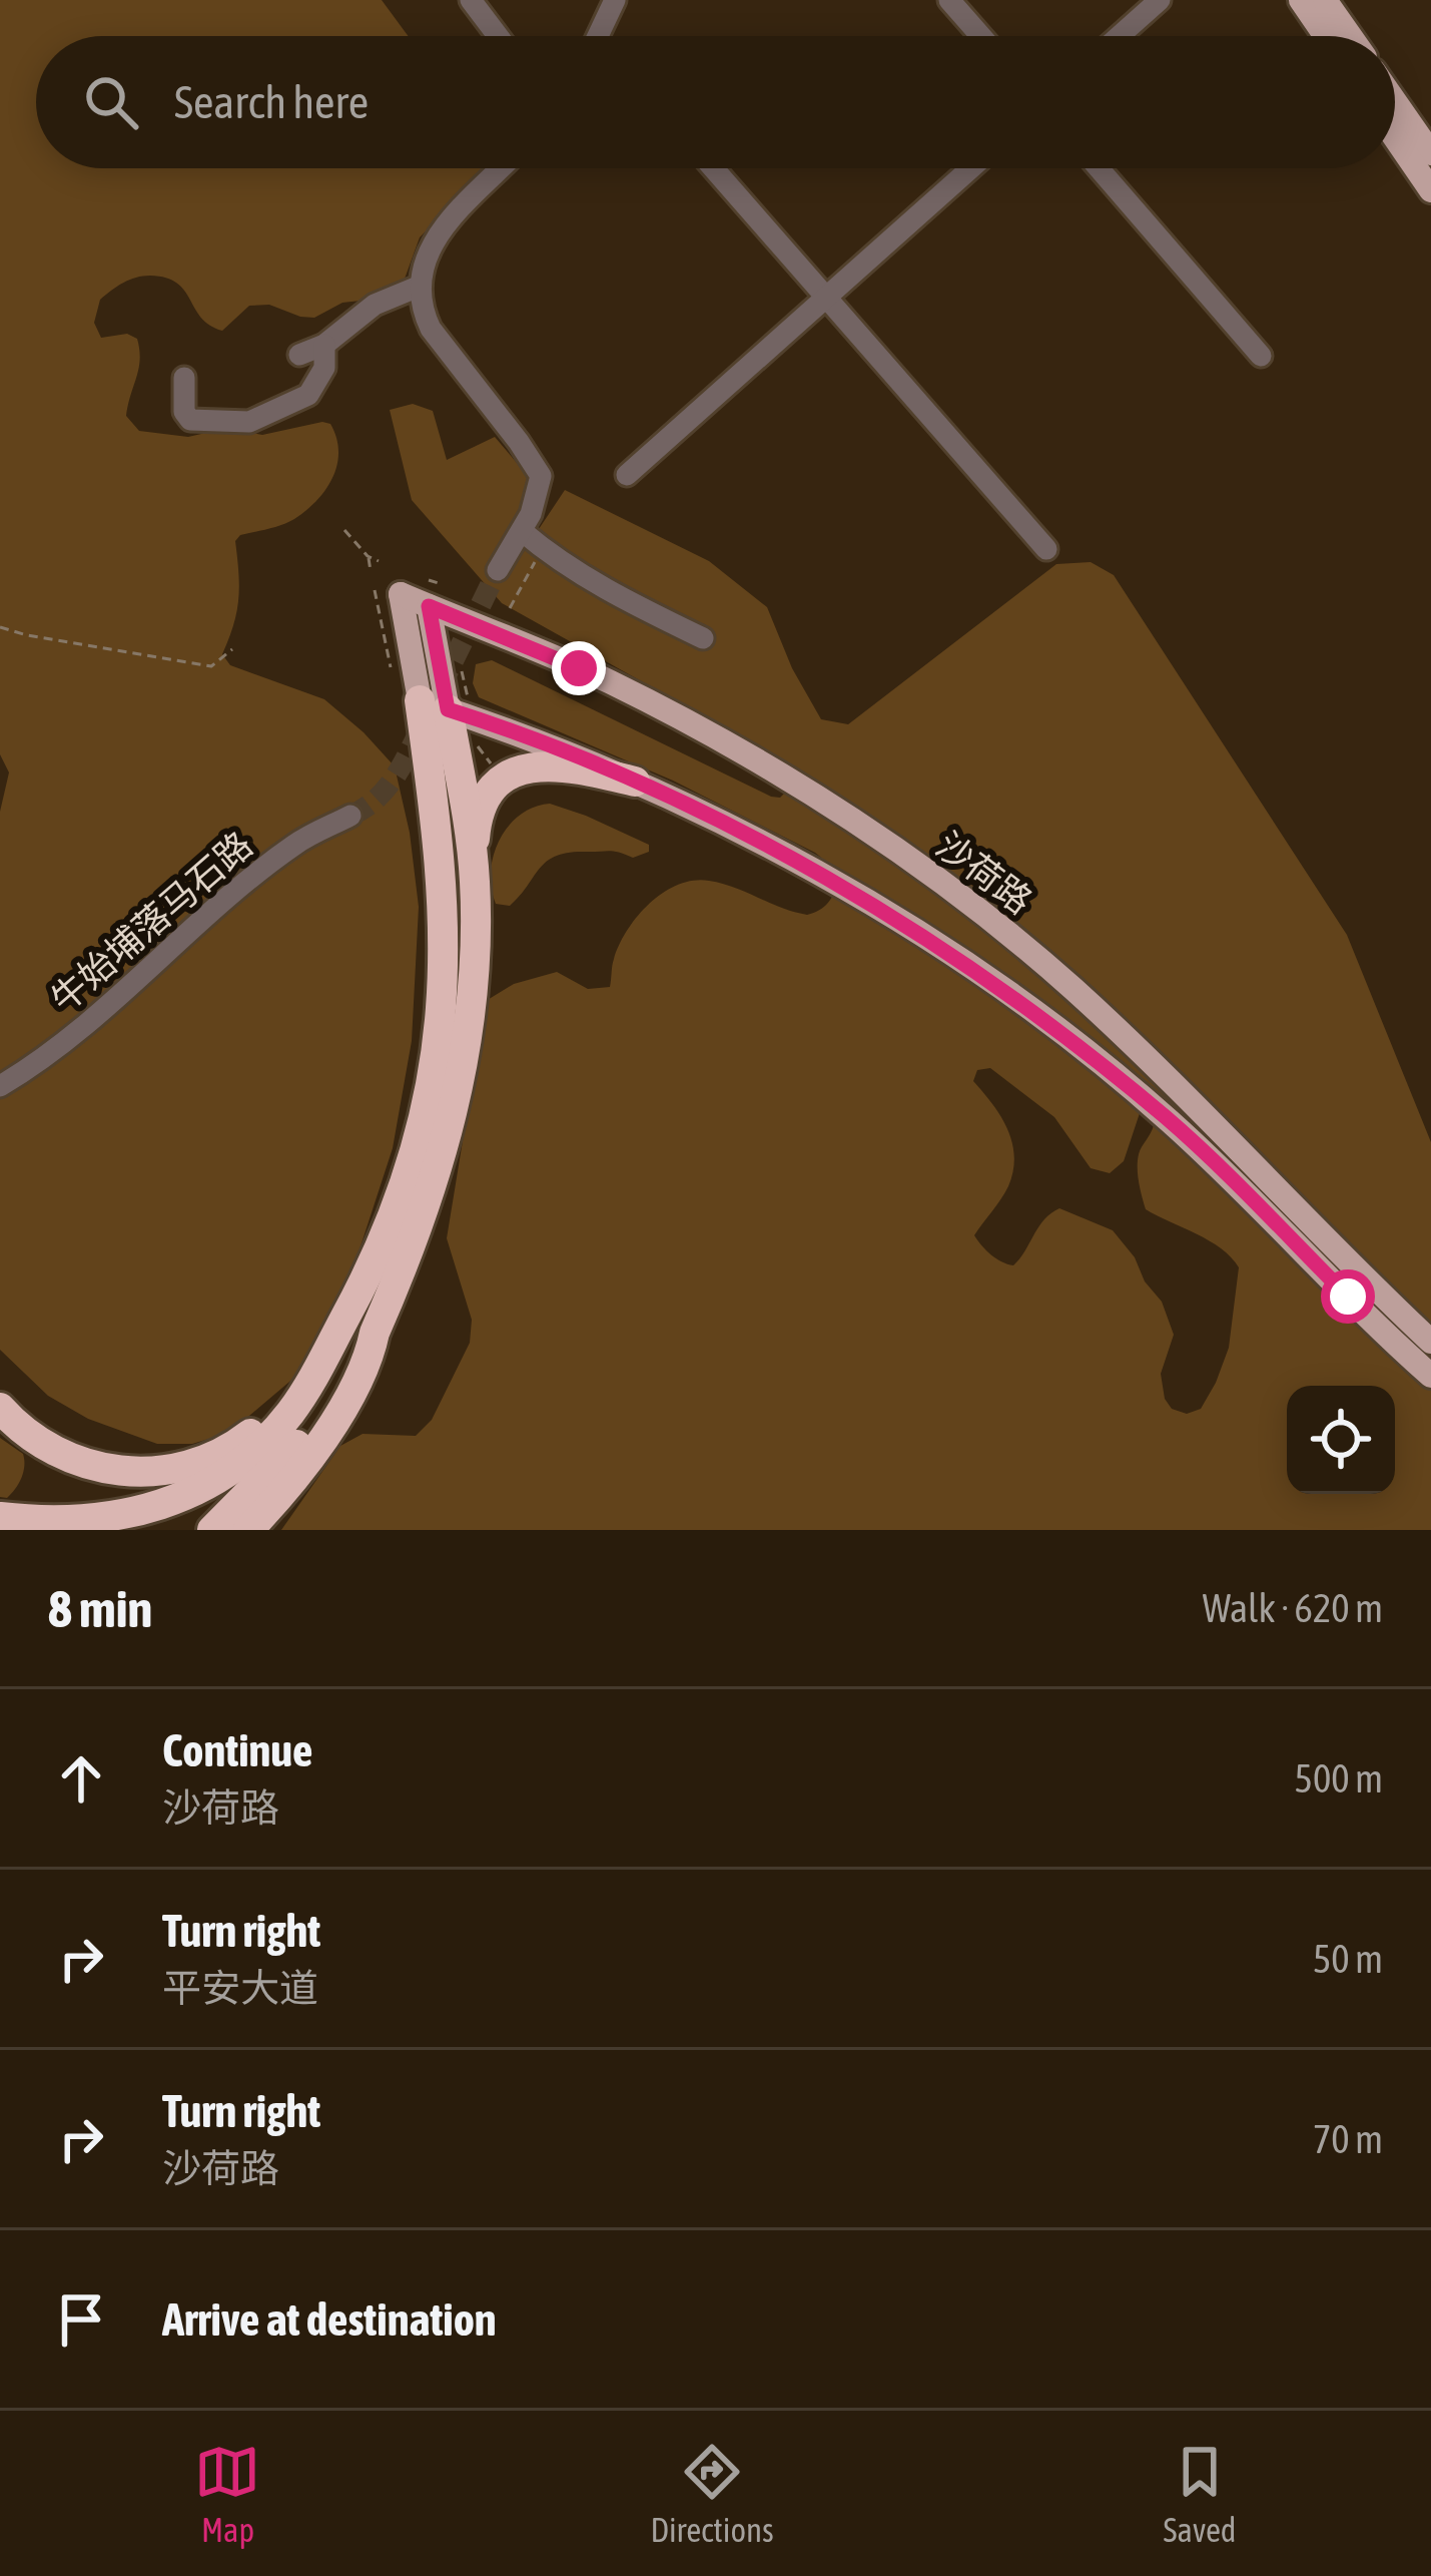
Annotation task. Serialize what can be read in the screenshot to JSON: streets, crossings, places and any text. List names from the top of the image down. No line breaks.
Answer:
{"streets":{"main road":["沙荷路"],"street":["牛始埔落马石路"]},"page":{"search":"Search here","heading":["8 min","Walk · 620 m"],"list":[["Continue","沙荷路","500 m"],["Turn right","平安大道","50 m"],["Turn right","沙荷路","70 m"],"Arrive at destination"],"nav":["Map","Directions","Saved"]}}
